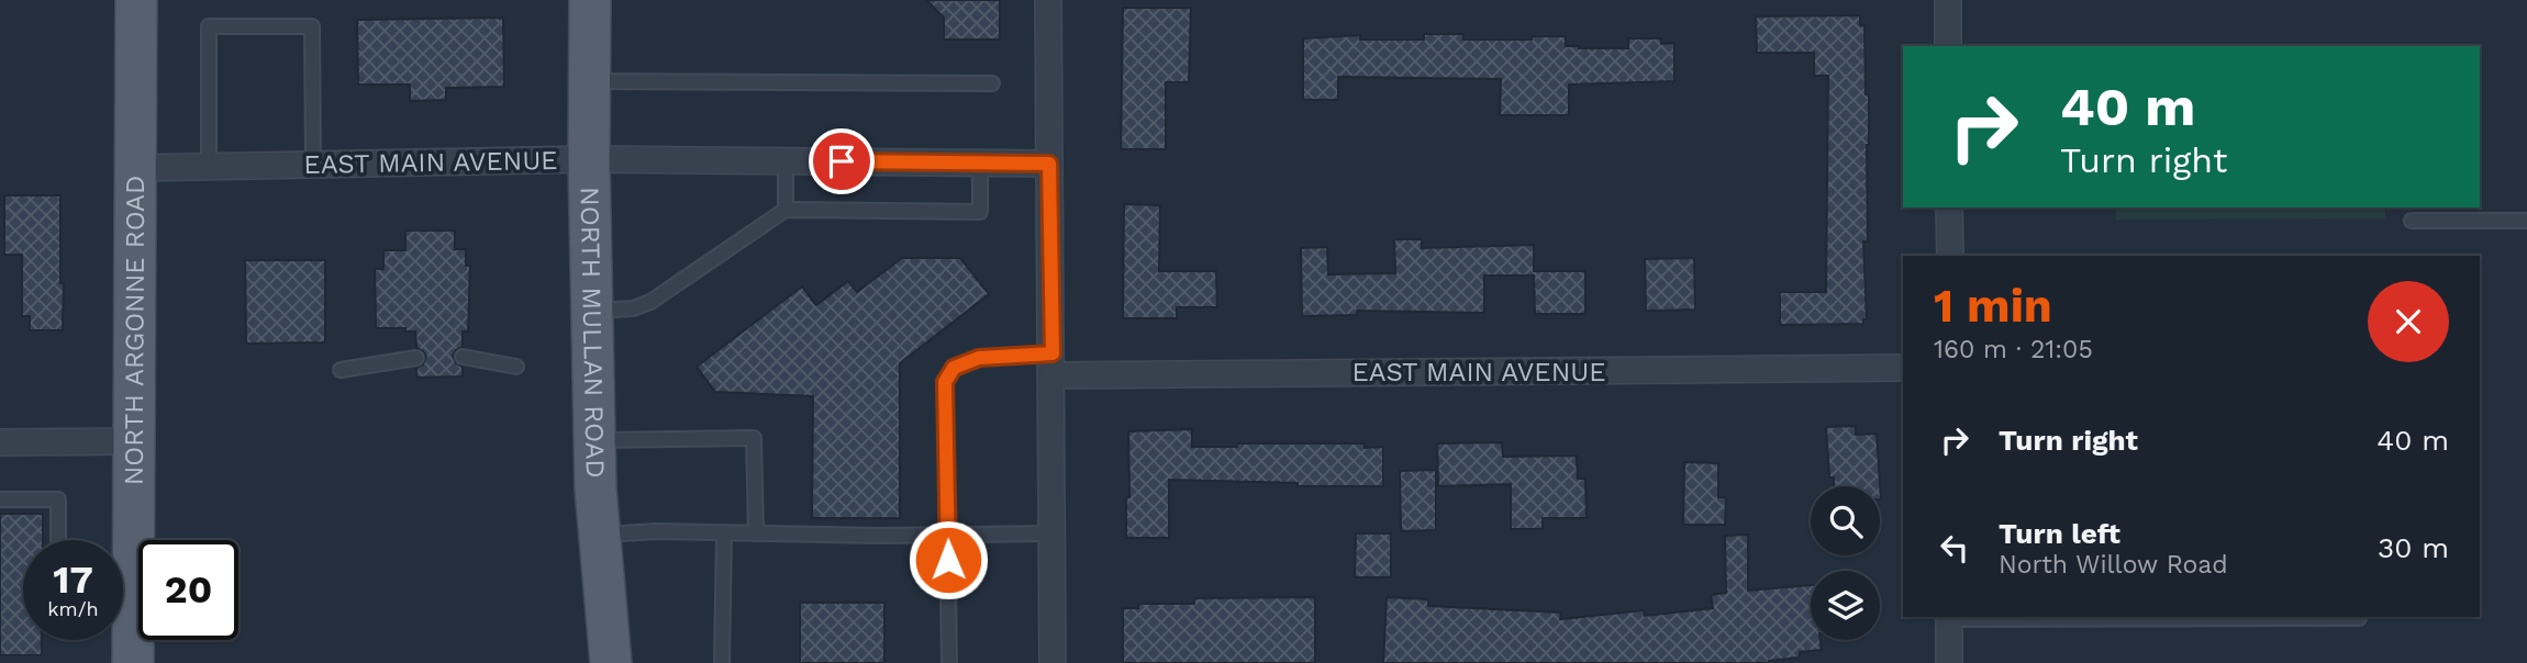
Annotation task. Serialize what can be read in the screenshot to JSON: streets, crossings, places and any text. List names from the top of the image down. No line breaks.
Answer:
{"streets":{"main road":["NORTH ARGONNE ROAD","NORTH MULLAN ROAD"],"street":["EAST MAIN AVENUE"]},"crossings":[["EAST MAIN AVENUE","NORTH ARGONNE ROAD"],["EAST MAIN AVENUE","NORTH MULLAN ROAD"]],"page":{"turn":["40 m","Turn right"],"heading":["1 min","160 m · 21:05"],"list":[{"name":"Turn right","value":"40 m"},{"name":"Turn left","note":"North Willow Road","value":"30 m"}],"speed":"17 km/h","limit":"20"}}
